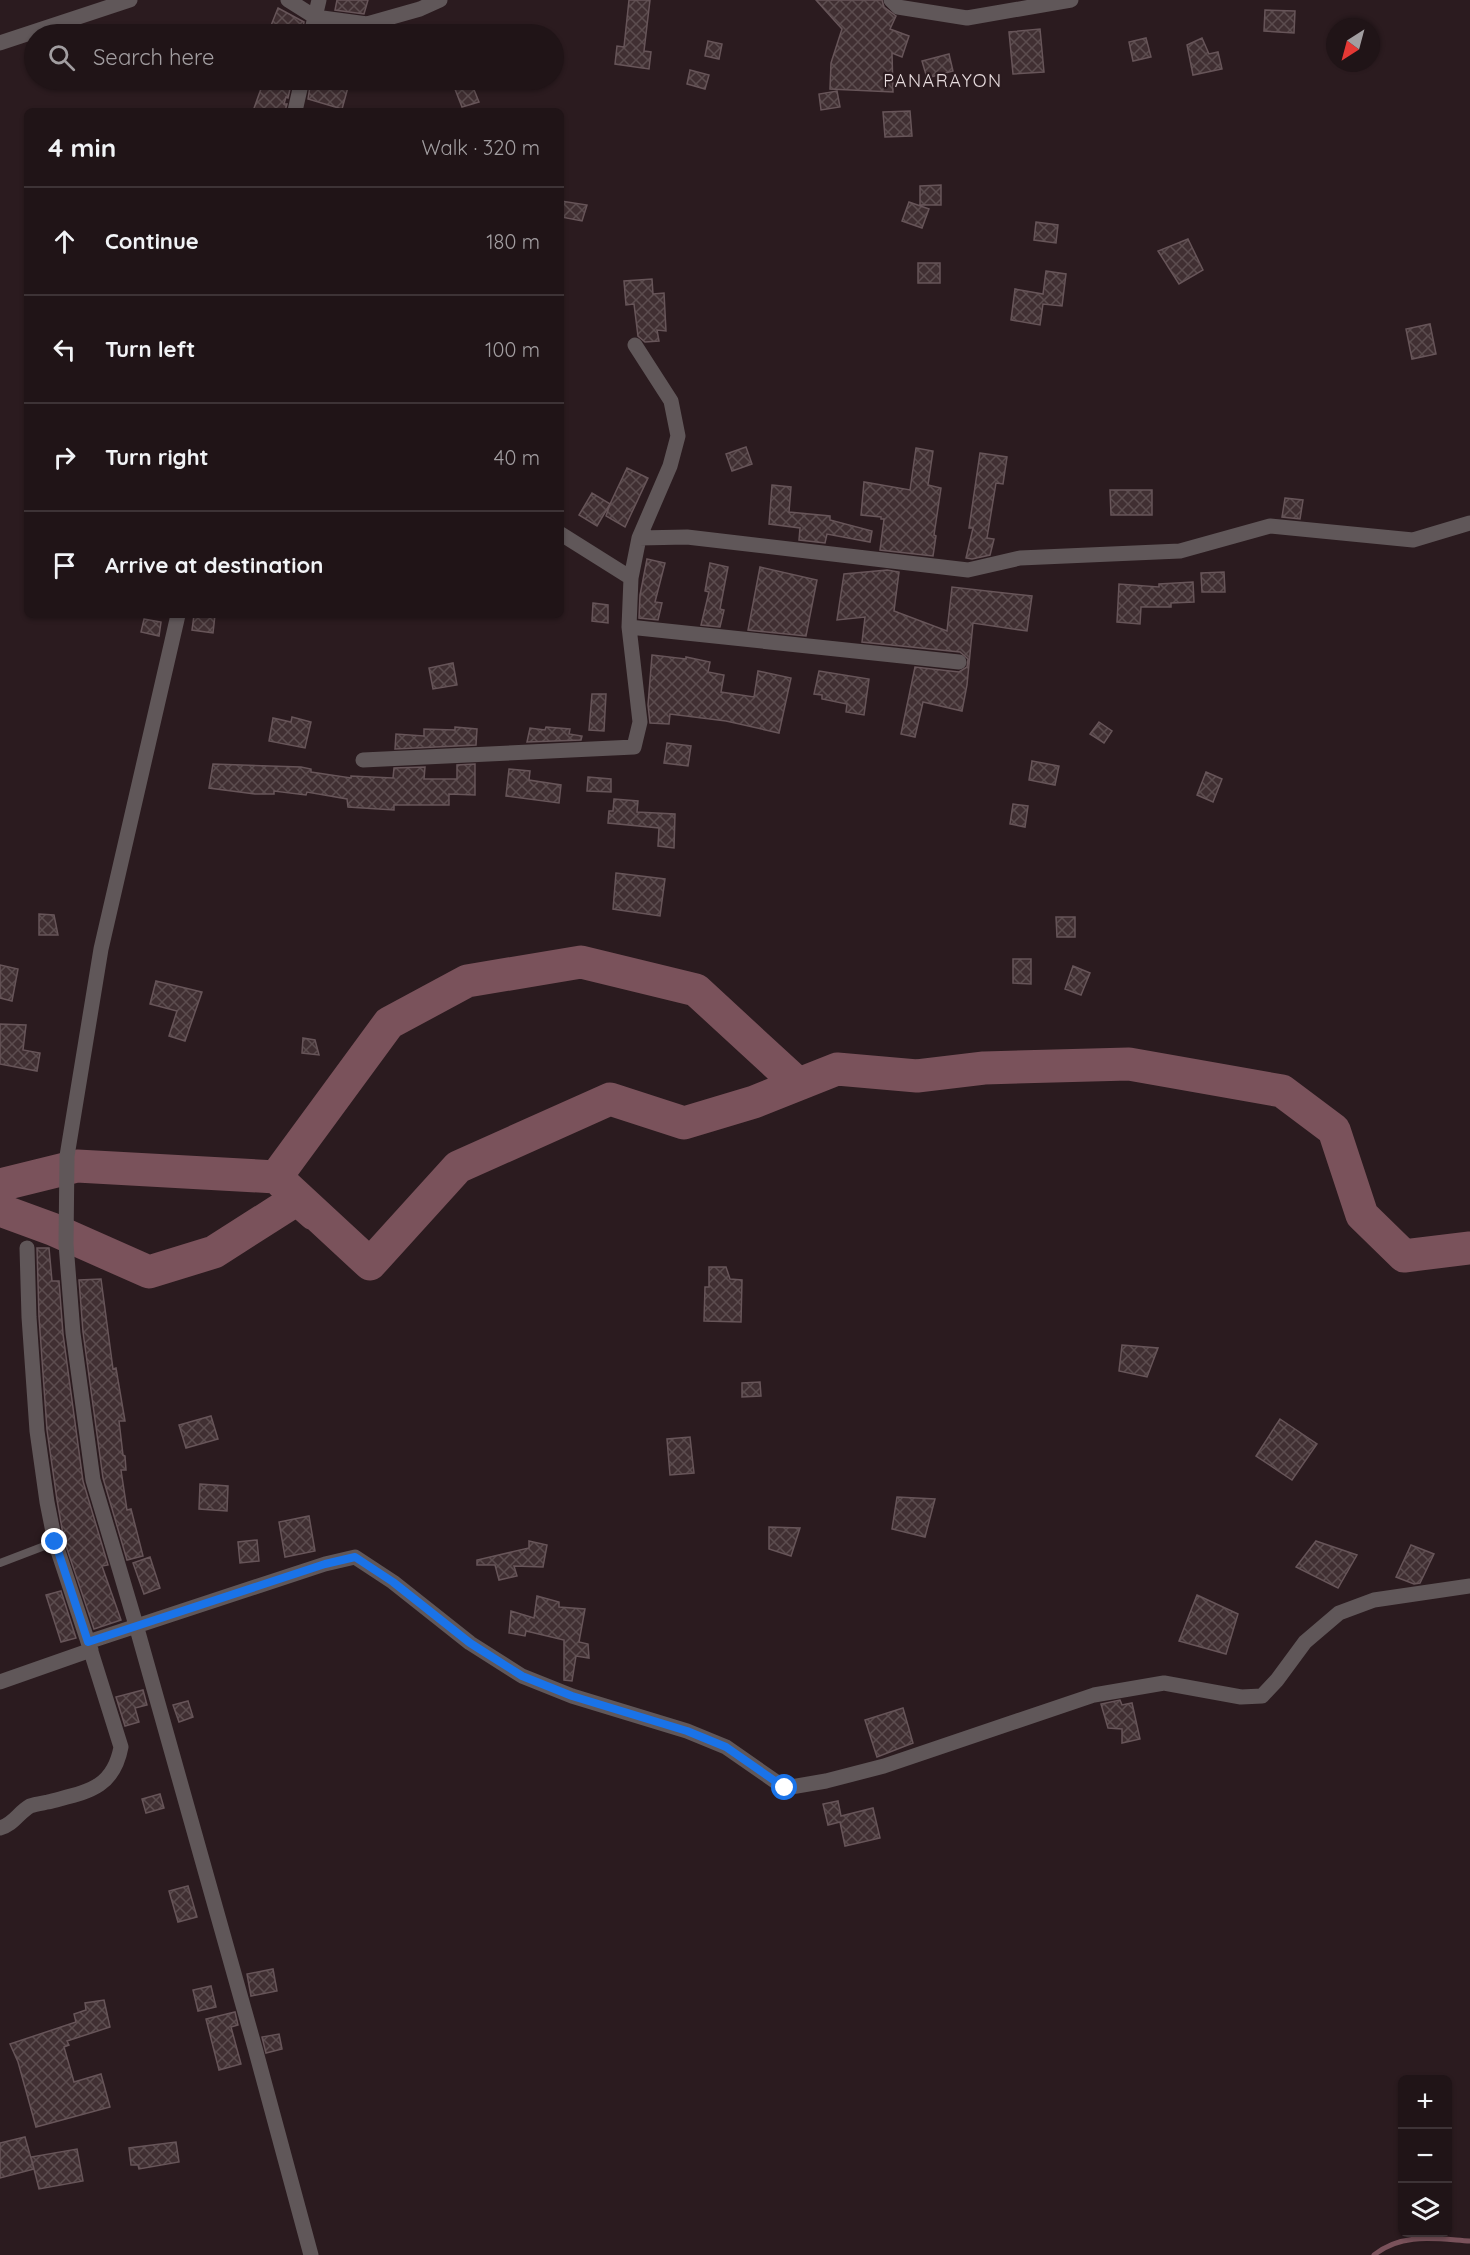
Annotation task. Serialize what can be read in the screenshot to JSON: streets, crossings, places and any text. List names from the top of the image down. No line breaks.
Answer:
{"districts":["PANARAYON"],"north":"bottom left","page":{"search":"Search here","heading":["4 min","Walk · 320 m"],"list":[["Continue","180 m"],["Turn left","100 m"],["Turn right","40 m"],"Arrive at destination"],"map_buttons":["+","−"]}}
